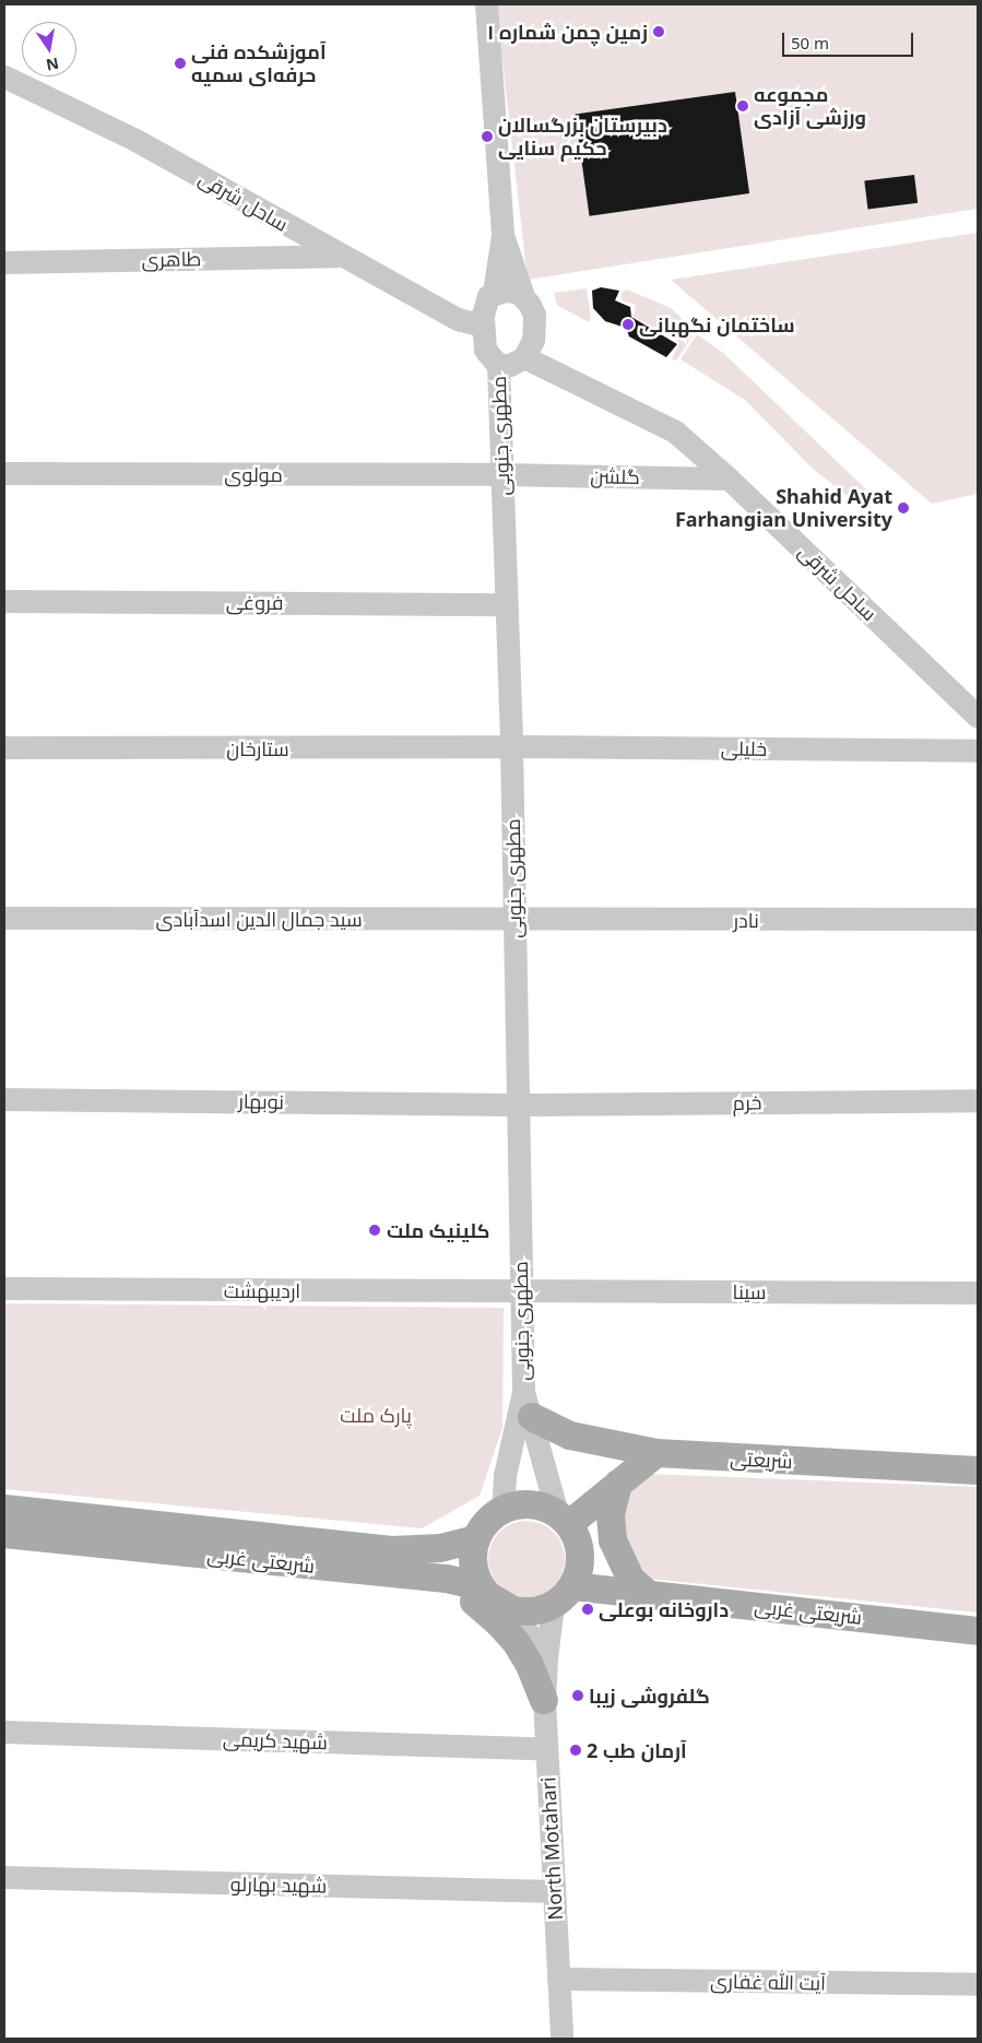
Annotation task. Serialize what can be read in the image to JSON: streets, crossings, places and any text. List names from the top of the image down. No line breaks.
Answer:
{"streets":{"main road":["شریعتی","شریعتی غربی"],"street":["ساحل شرقی","طاهری","مطهری جنوبی","مولوی","گلشن","فروغی","ستارخان","خلیلی","سید جمال الدین اسدآبادی","نادر","نوبهار","خرم","اردیبهشت","سینا","شهید کریمی","North Motahari","شهید بهارلو","آیت الله غفاری"]},"crossings":[["ساحل شرقی","طاهری"],["ساحل شرقی","مطهری جنوبی"],["ساحل شرقی","گلشن"],["مطهری جنوبی","مولوی"],["مطهری جنوبی","گلشن"],["مطهری جنوبی","فروغی"],["مطهری جنوبی","ستارخان"],["مطهری جنوبی","خلیلی"],["مطهری جنوبی","سید جمال الدین اسدآبادی"],["مطهری جنوبی","نادر"],["مطهری جنوبی","نوبهار"],["مطهری جنوبی","خرم"],["مطهری جنوبی","اردیبهشت"],["مطهری جنوبی","سینا"],["مطهری جنوبی","شریعتی"],["مولوی","گلشن"],["ستارخان","خلیلی"],["سید جمال الدین اسدآبادی","نادر"],["نوبهار","خرم"],["اردیبهشت","سینا"],["شریعتی غربی","North Motahari"],["شهید کریمی","North Motahari"],["North Motahari","شهید بهارلو"],["North Motahari","آیت الله غفاری"]],"parks":["پارک ملت"],"places":["زمین چمن شماره ۱","آموزشکده فنی حرفه‌ای سمیه","مجموعه ورزشی آزادی","دبیرستان بزرگسالان حکیم سنایی","ساختمان نگهبانی","Shahid Ayat Farhangian University","کلینیک ملت","داروخانه بوعلی","گلفروشی زیبا","آرمان طب 2"],"scale_bar":"50 m","north":"bottom"}
